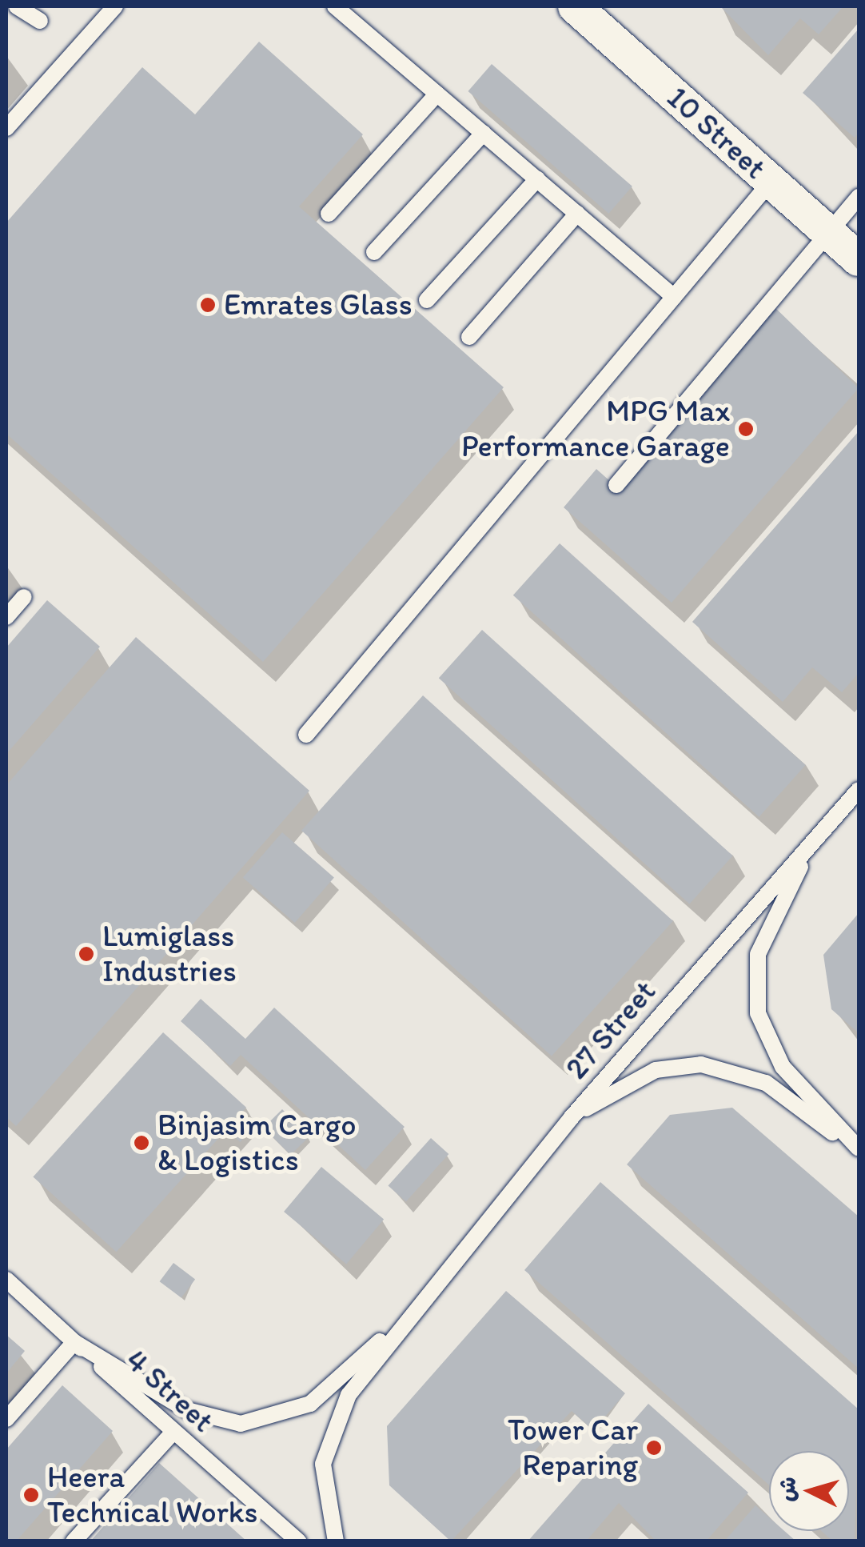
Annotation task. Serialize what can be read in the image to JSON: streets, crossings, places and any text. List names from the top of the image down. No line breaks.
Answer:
{"streets":{"street":["10 Street"],"lane":["27 Street","4 Street"]},"crossings":[["27 Street","4 Street"]],"places":["Emrates Glass","MPG Max Performance Garage","Lumiglass Industries","Binjasim Cargo & Logistics","Tower Car Reparing","Heera Technical Works"],"north":"left"}
